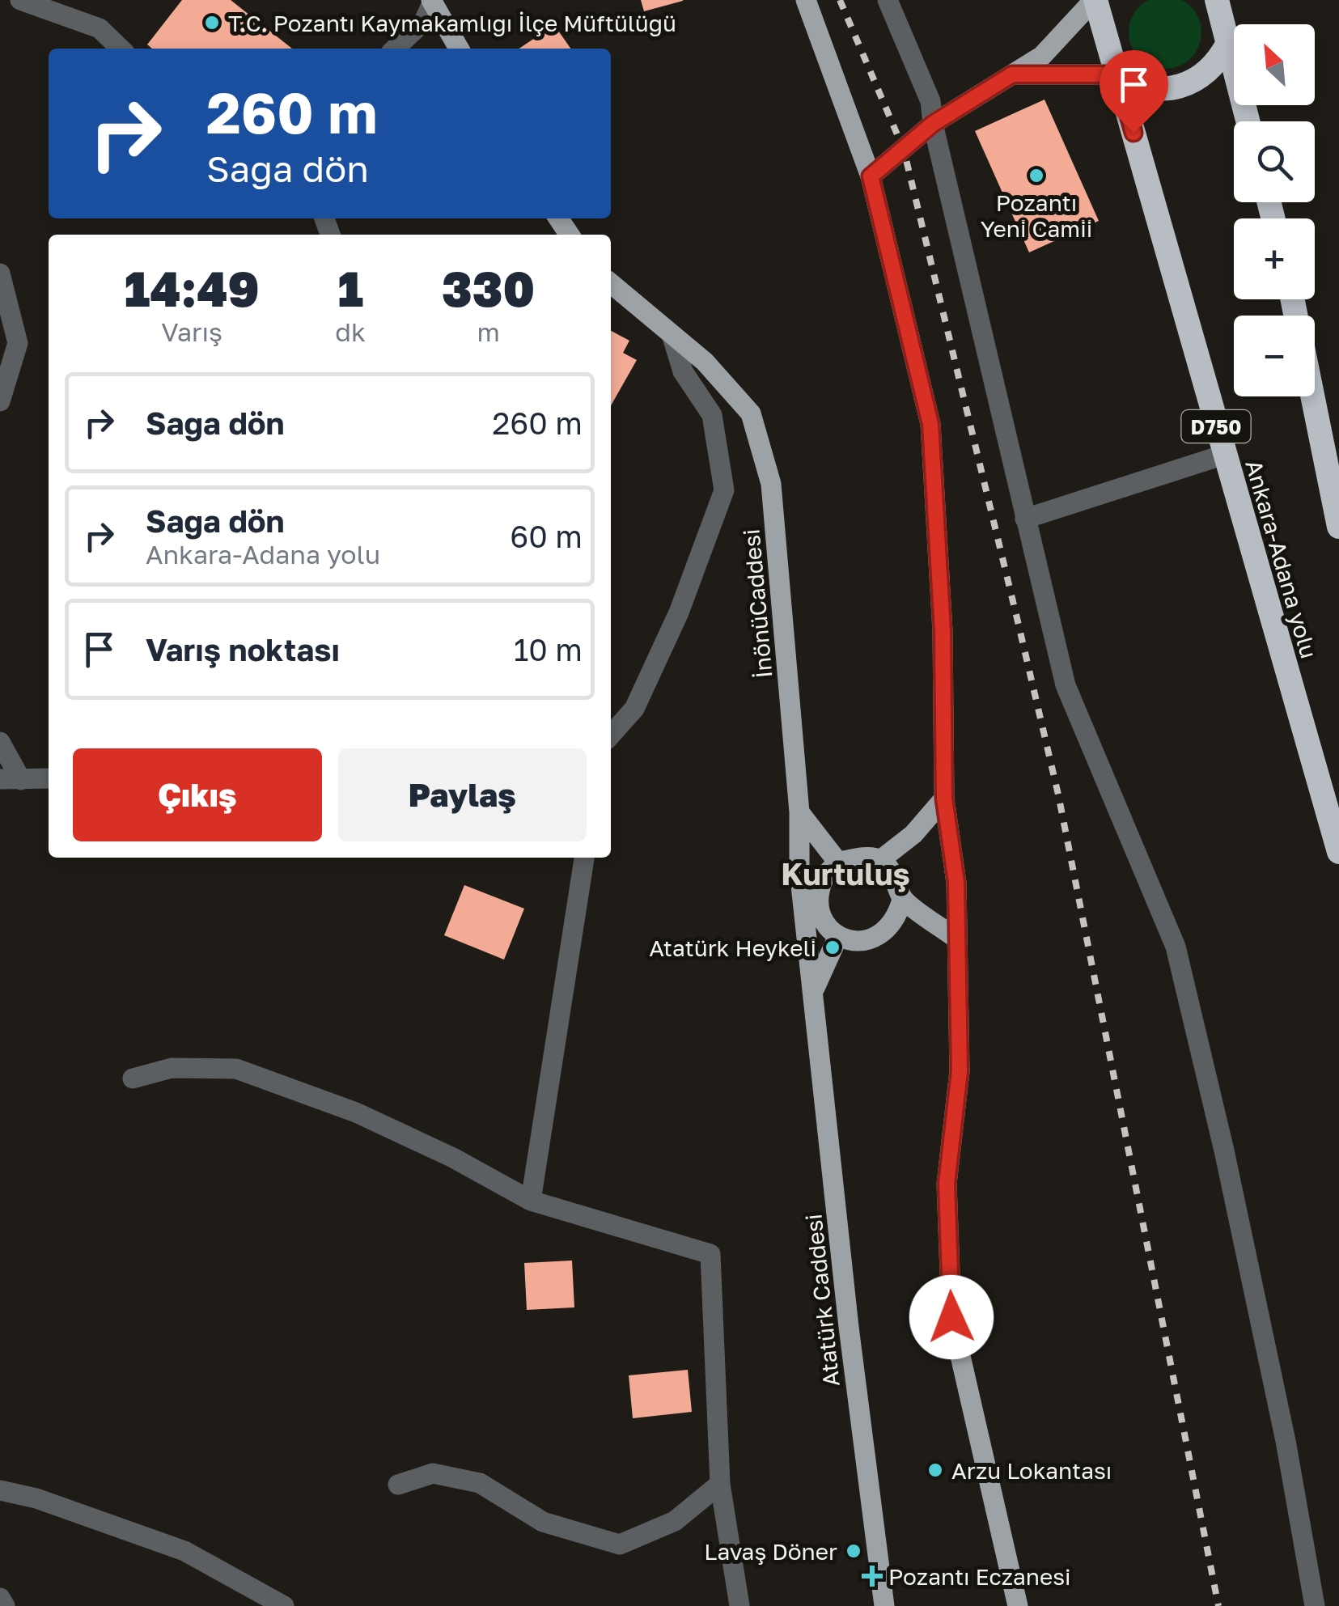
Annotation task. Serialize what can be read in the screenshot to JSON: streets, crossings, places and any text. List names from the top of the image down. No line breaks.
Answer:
{"streets":{"highway":["D750","Ankara-Adana yolu"],"main road":["İnönüCaddesi","Atatürk Caddesi"]},"crossings":[["İnönüCaddesi","Atatürk Caddesi"]],"districts":["Kurtuluş"],"places":{"other":["T.C. Pozantı Kaymakamlığı İlçe Müftülüğü","Pozantı Yeni Camii","Atatürk Heykeli","Arzu Lokantası","Lavaş Döner"],"health":["Pozantı Eczanesi"]},"north":"top left","page":{"map_buttons":["+","−"],"turn":["260 m","Sağa dön"],"eta":["14:49","Varış","1","dk","330","m"],"list":[{"name":"Sağa dön","value":"260 m"},{"name":"Sağa dön","note":"Ankara-Adana yolu","value":"60 m"},{"name":"Varış noktası","value":"10 m"}],"buttons":["Çıkış","Paylaş"]}}
